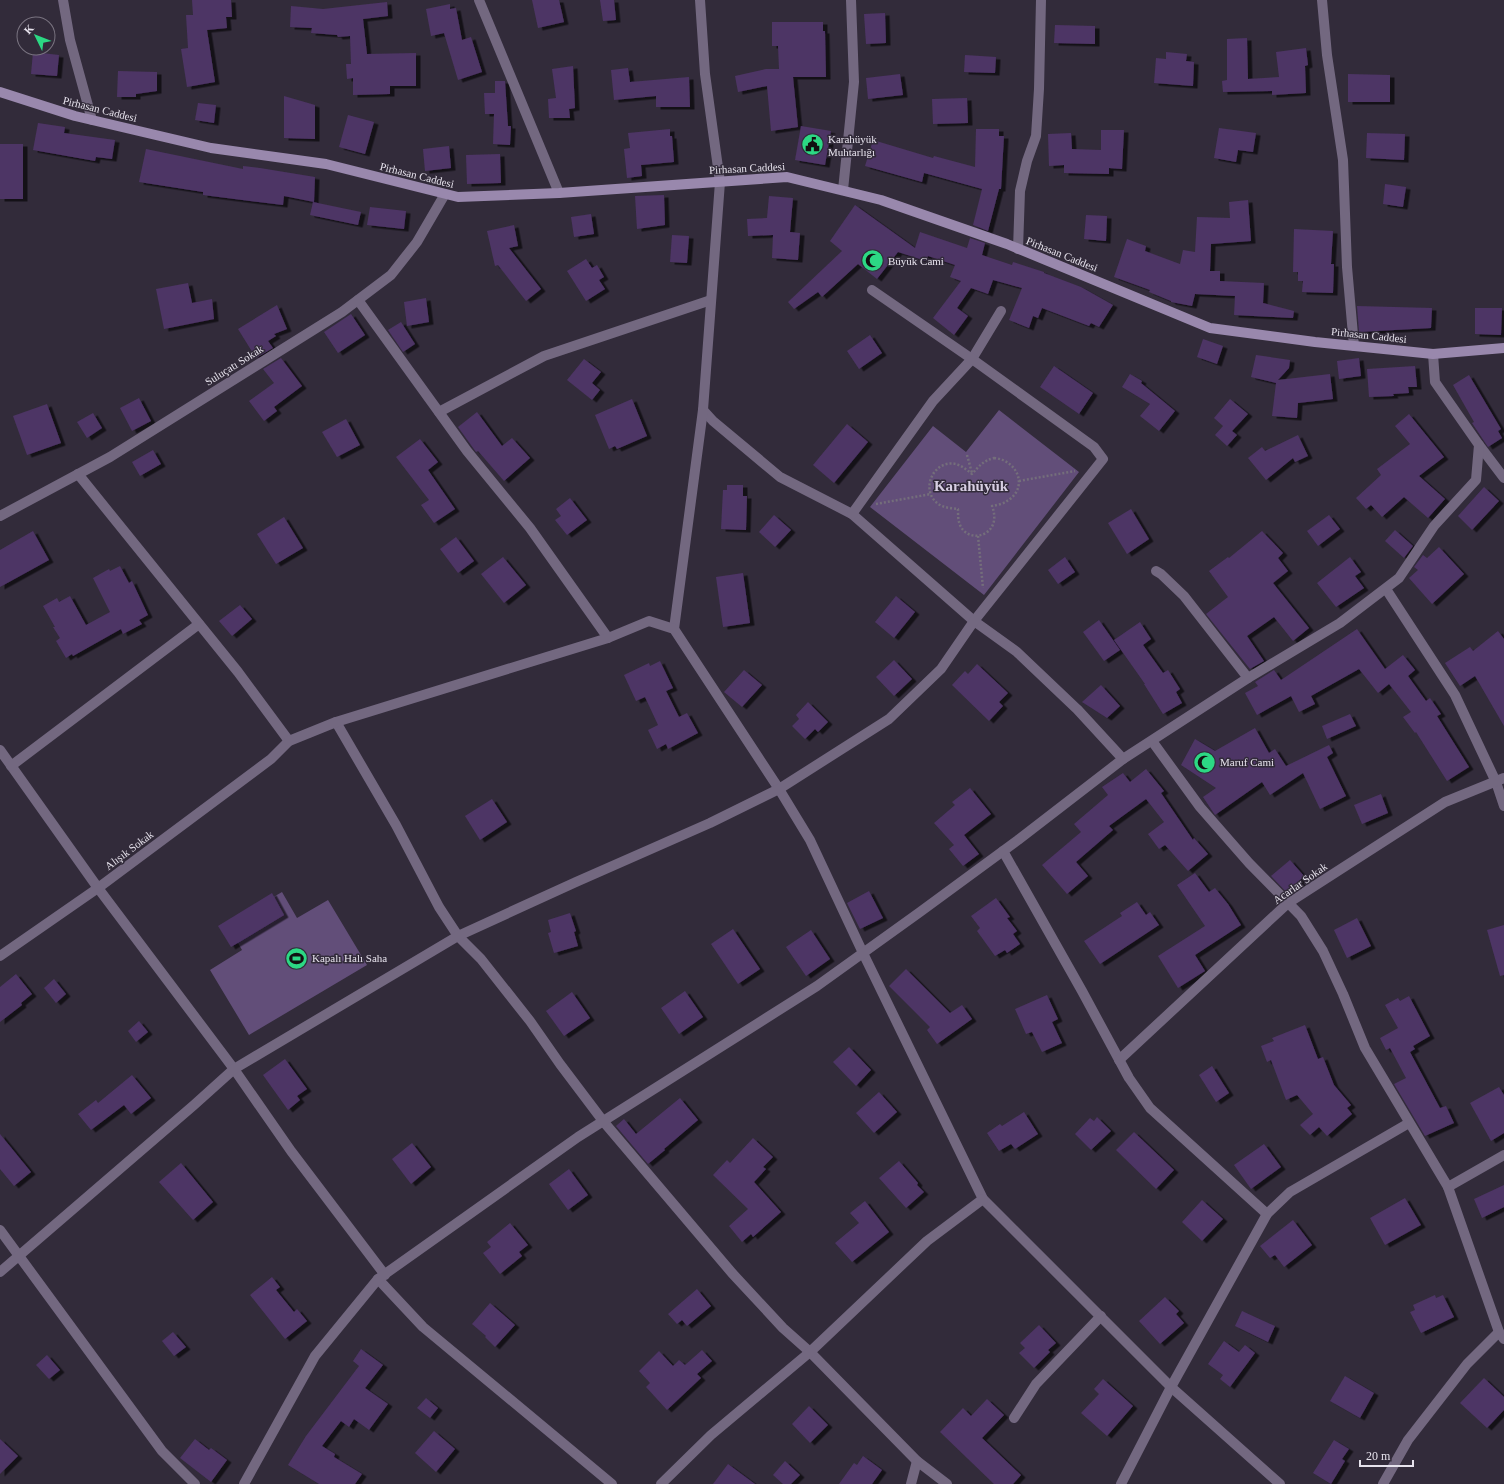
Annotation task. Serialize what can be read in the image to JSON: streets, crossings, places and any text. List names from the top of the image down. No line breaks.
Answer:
{"streets":{"street":["Pirhasan Caddesi","Suluçatı Sokak","Alışık Sokak","Acarlar Sokak"]},"crossings":[["Pirhasan Caddesi","Suluçatı Sokak"]],"districts":["Karahüyük"],"places":{"public building":["Karahüyük Muhtarlığı"],"mosque":["Büyük Cami","Maruf Cami"],"sports":["Kapalı Halı Saha"]},"scale_bar":"20 m","north":"top left"}
